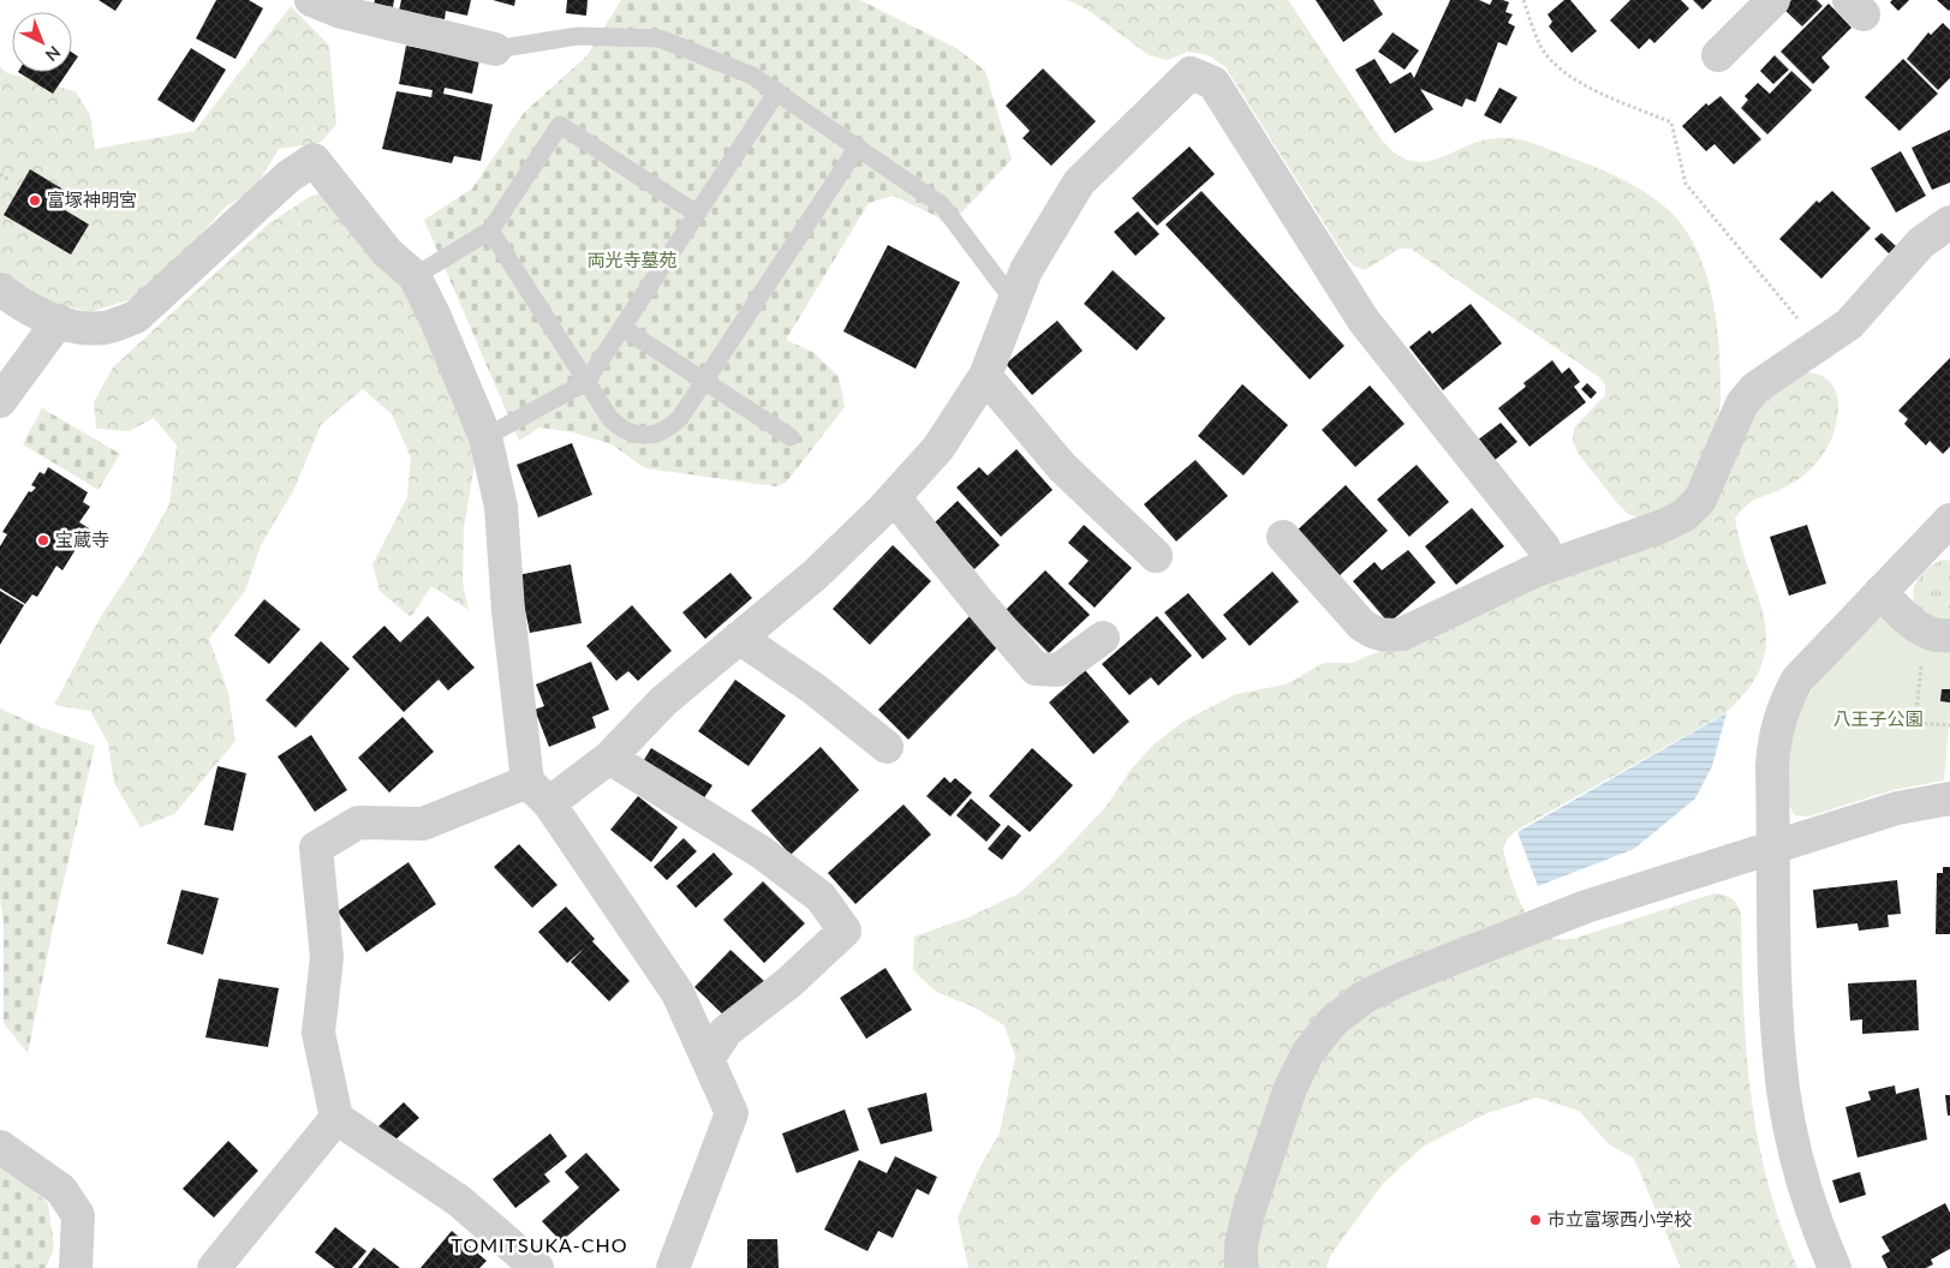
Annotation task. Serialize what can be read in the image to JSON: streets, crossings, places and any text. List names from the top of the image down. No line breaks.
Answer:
{"districts":["TOMITSUKA-CHO"],"parks":["両光寺墓苑","八王子公園"],"places":["富塚神明宮","宝蔵寺","市立富塚西小学校"],"north":"bottom right"}
